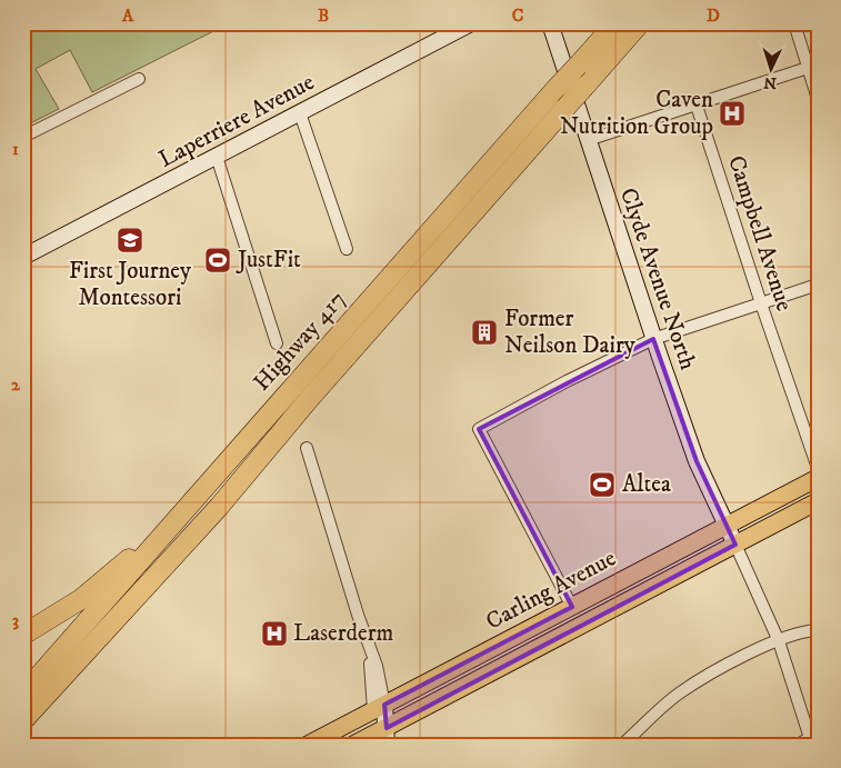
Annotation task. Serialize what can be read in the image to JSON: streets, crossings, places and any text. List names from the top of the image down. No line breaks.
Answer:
{"streets":{"highway":["Highway 417"],"main road":["Carling Avenue"],"street":["Laperriere Avenue","Campbell Avenue","Clyde Avenue North"]},"crossings":[["Clyde Avenue North","Carling Avenue"]],"places":{"hospital":["Caven Nutrition Group","Laserderm"],"school or university":["First Journey Montessori"],"sports":["JustFit","Altea"],"building":["Former Neilson Dairy"]},"north":"bottom","grid":{"columns":["A","B","C","D"],"rows":["1","2","3"]}}
